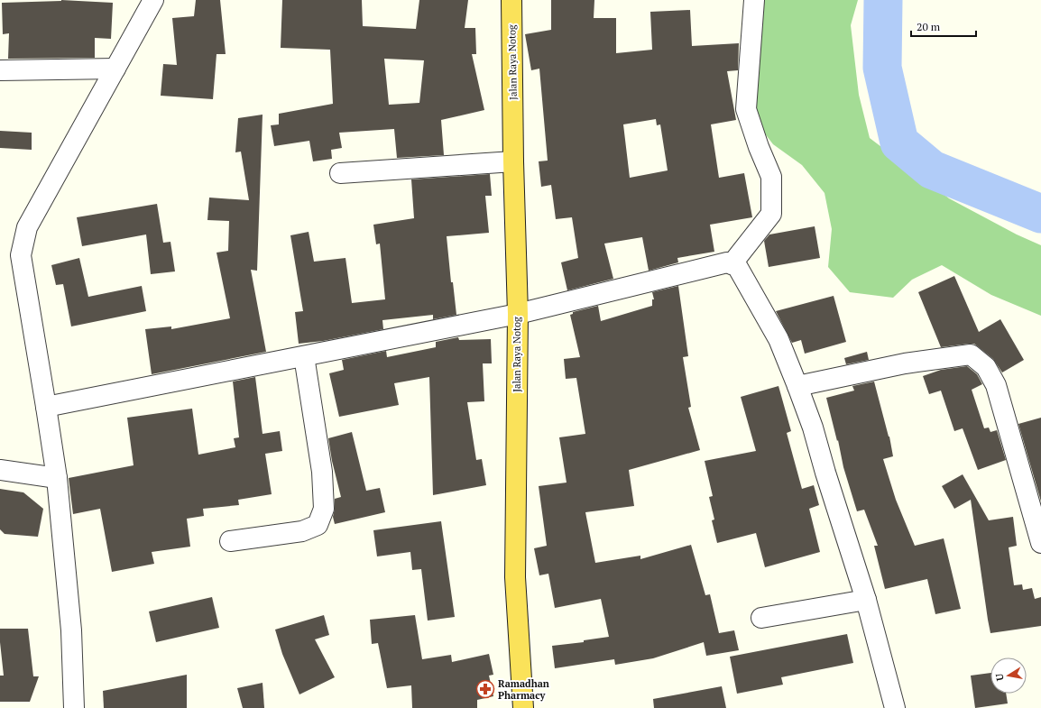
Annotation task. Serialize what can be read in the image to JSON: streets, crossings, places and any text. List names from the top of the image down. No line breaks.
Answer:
{"streets":{"highway":["Jalan Raya Notog"]},"places":{"pharmacy":["Ramadhan Pharmacy"]},"scale_bar":"20 m","north":"left"}
